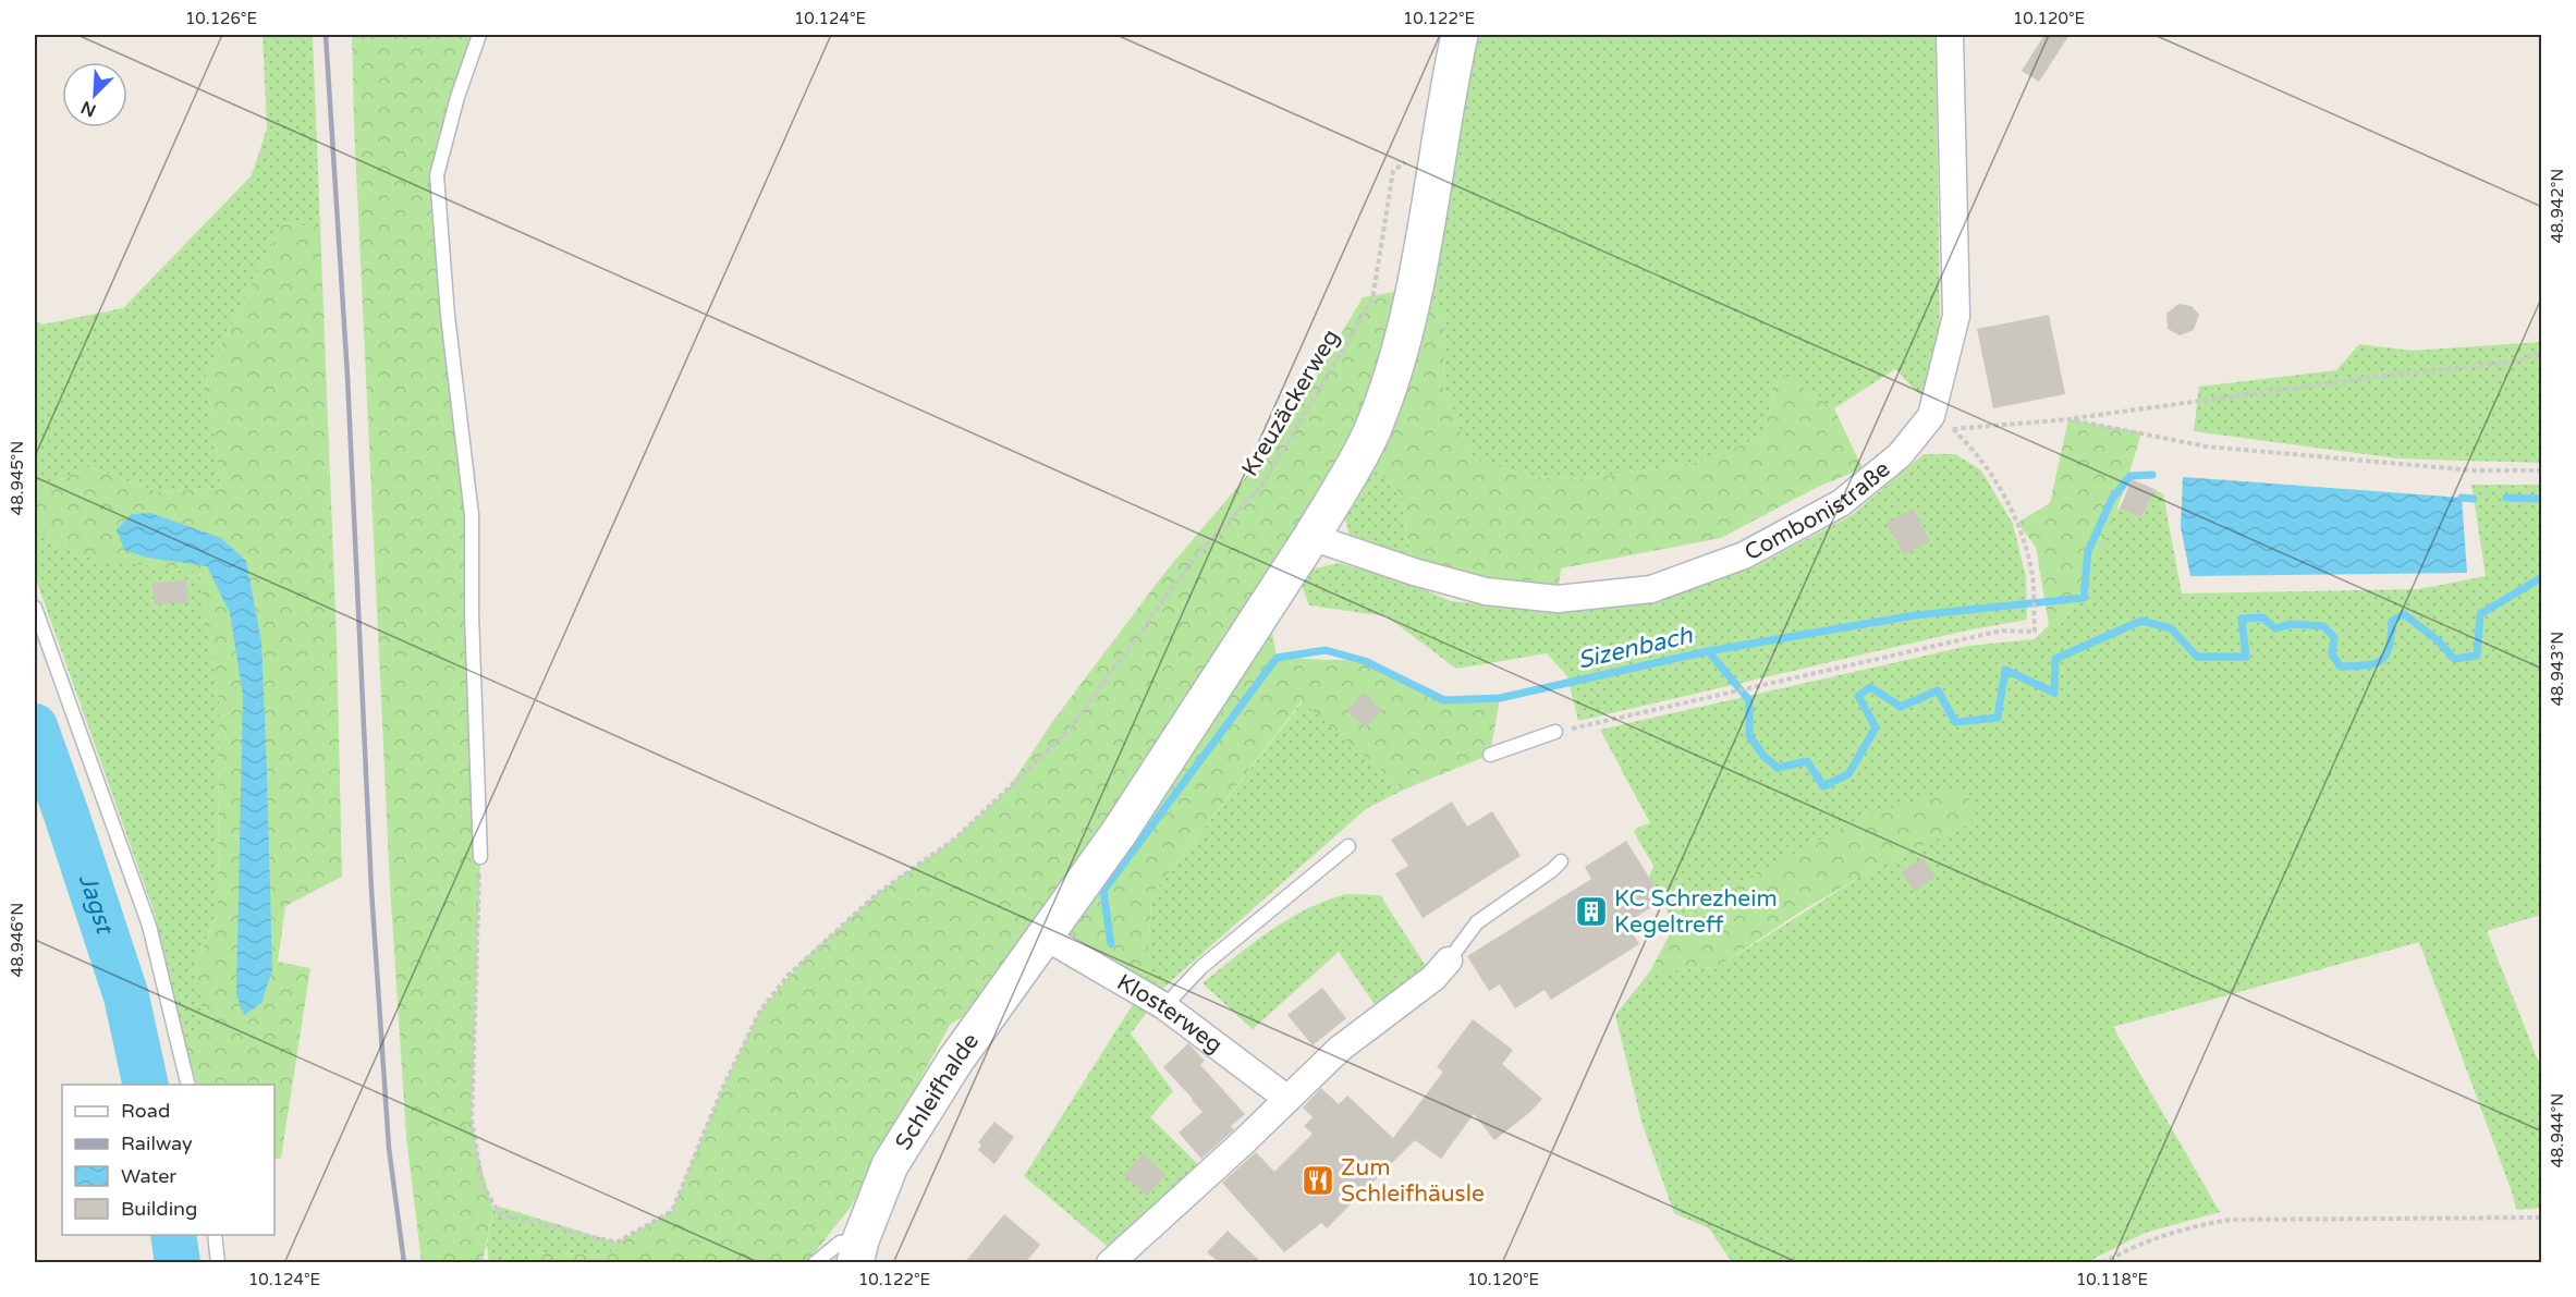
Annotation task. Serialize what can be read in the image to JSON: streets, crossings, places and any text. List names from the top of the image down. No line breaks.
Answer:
{"streets":{"main road":["Schleifhalde"],"street":["Combonistraße","Klosterweg"],"path":["Kreuzäckerweg"]},"crossings":[["Kreuzäckerweg","Schleifhalde"],["Combonistraße","Schleifhalde"],["Klosterweg","Schleifhalde"]],"water":["Sizenbach","Jagst"],"places":{"building":["KC Schrezheim Kegeltreff"],"restaurant":["Zum Schleifhäusle"]},"legend":["Road","Railway","Water","Building"],"north":"bottom left","coordinates":["10.126°E","10.124°E","10.122°E","10.120°E","48.942°N","48.945°N","48.943°N","48.946°N","48.944°N","10.118°E"]}
